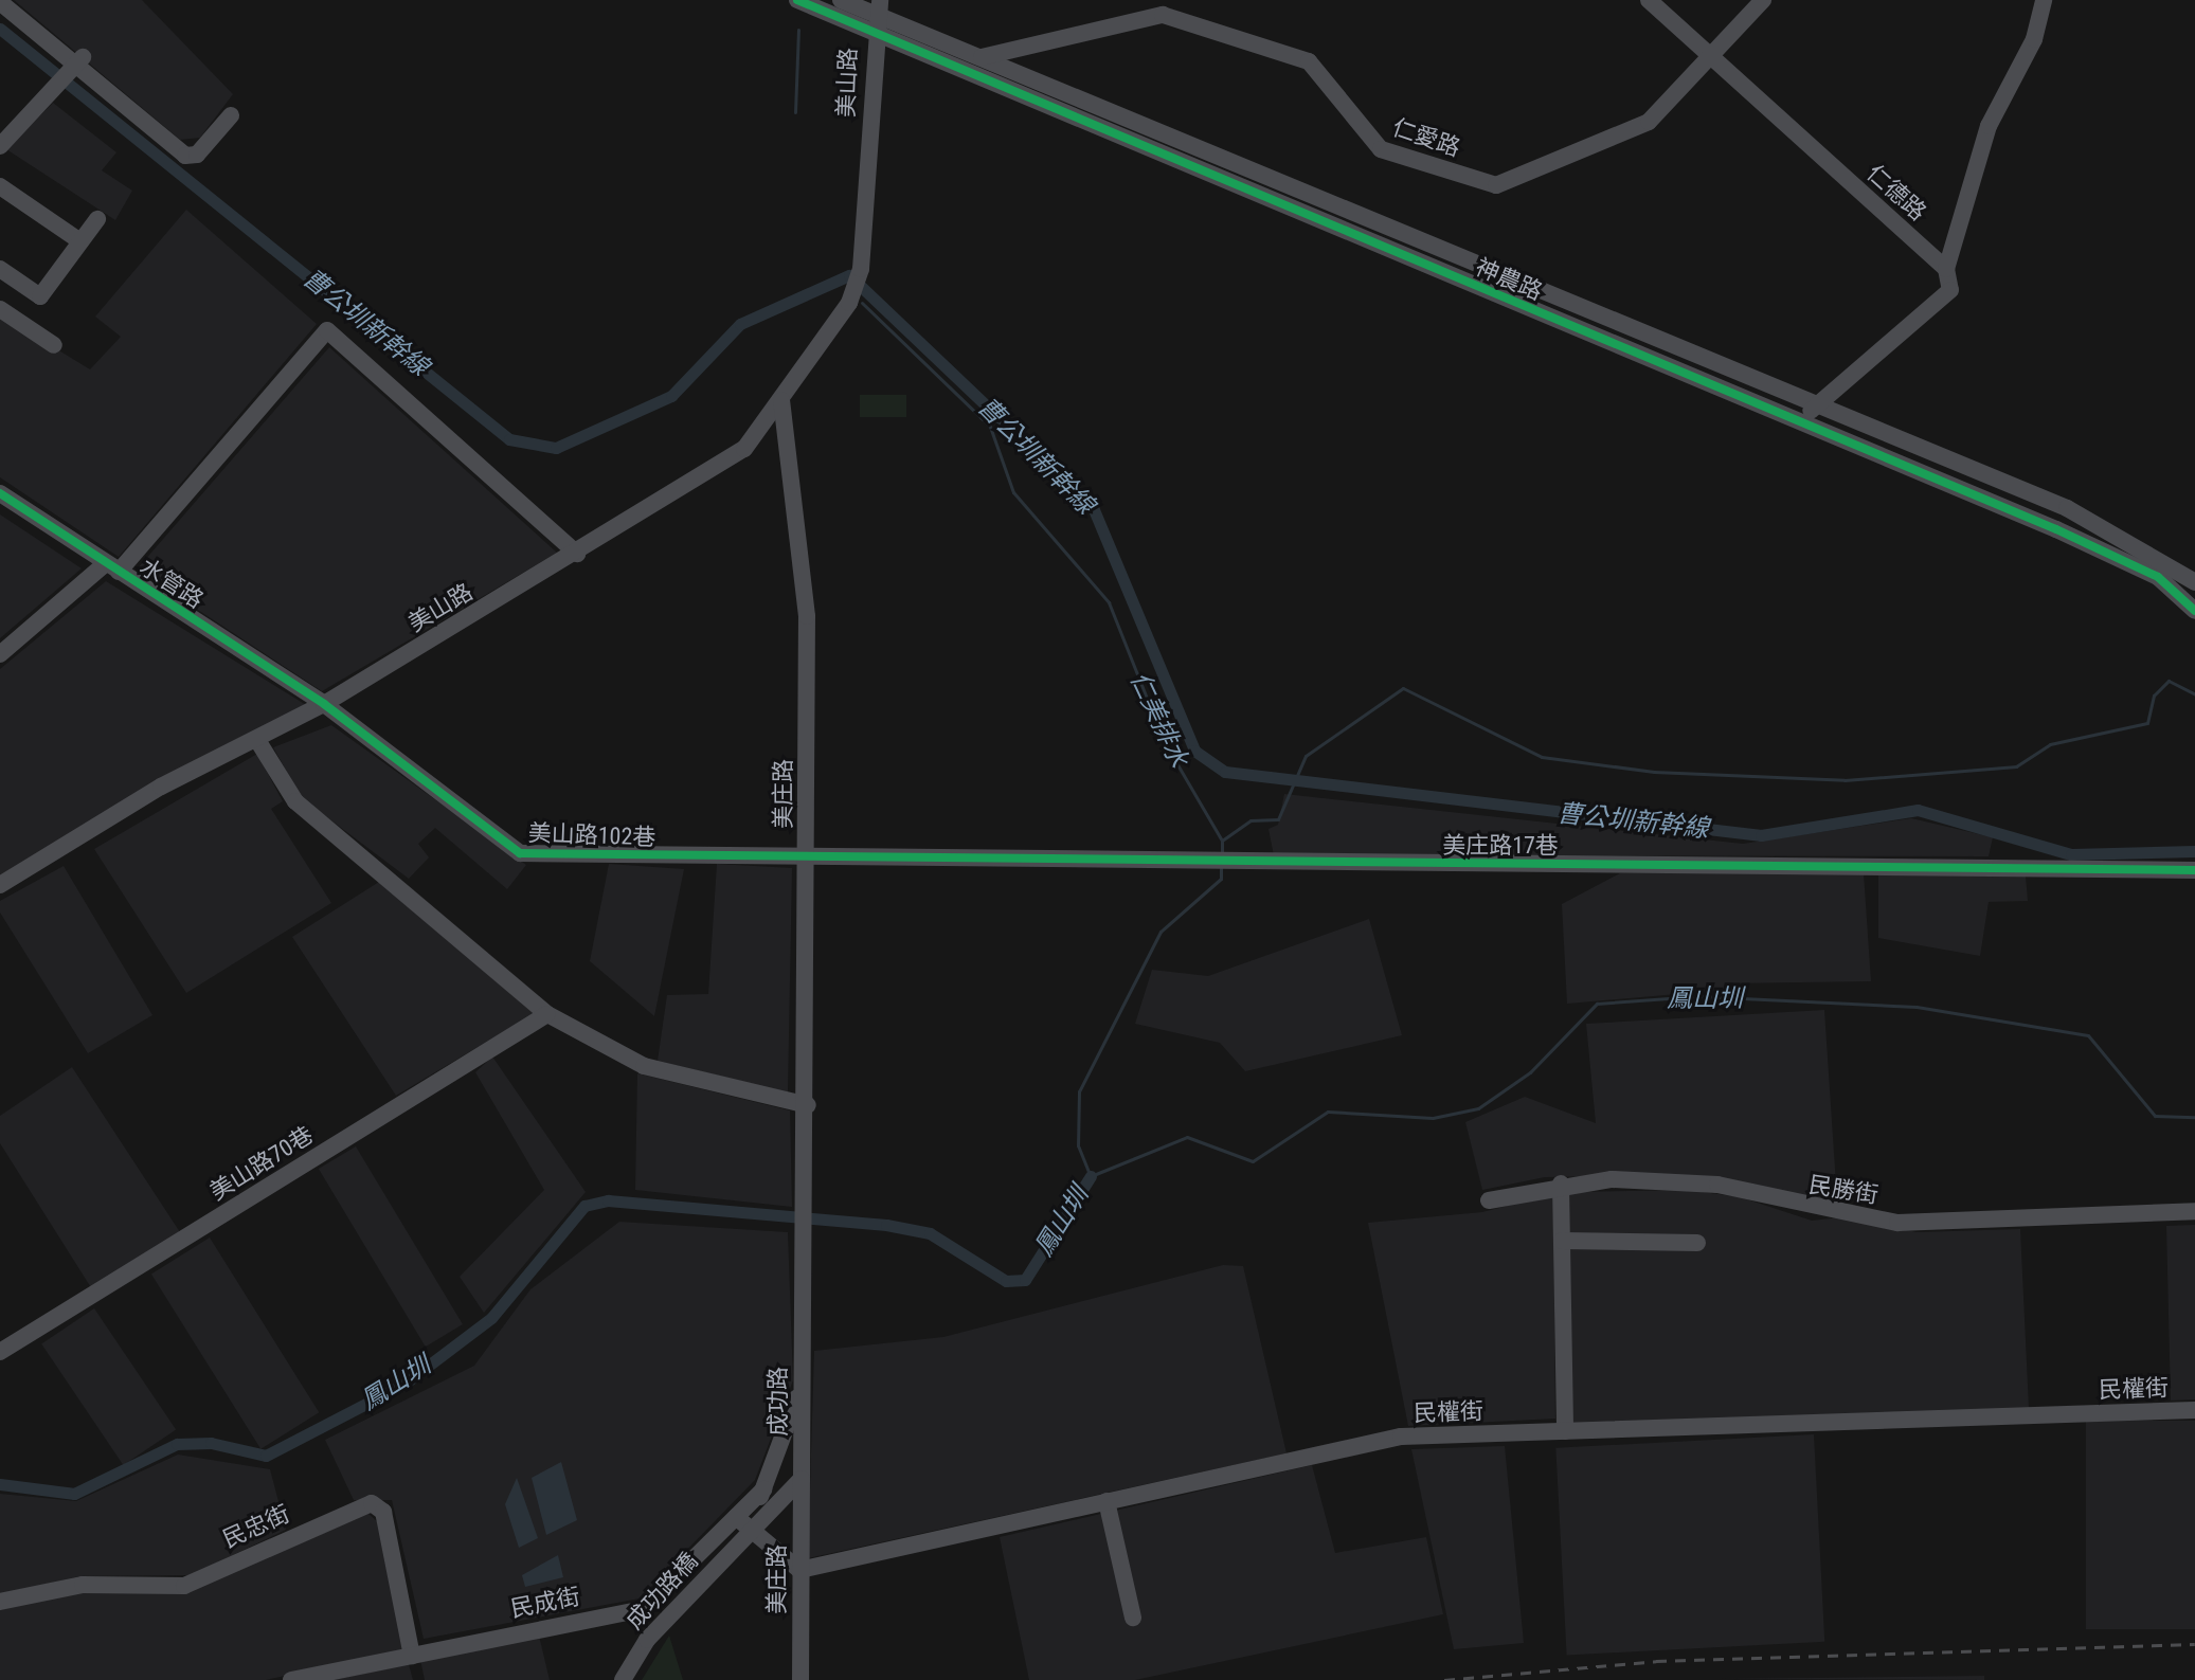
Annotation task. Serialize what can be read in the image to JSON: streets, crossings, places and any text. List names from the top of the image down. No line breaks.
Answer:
{"streets":{"street":["美山路","仁愛路","仁德路","神農路","水管路","美庄路","美山路102巷","美庄路17巷","美山路70巷","民勝街","民權街","成功路","民忠街","成功路橋","民成街"]},"crossings":[["美山路","神農路"],["美山路","水管路"],["美山路","美庄路"],["美山路","美山路102巷"],["仁愛路","仁德路"],["仁愛路","神農路"],["水管路","美山路102巷"],["美庄路","美山路102巷"],["美庄路","美庄路17巷"],["美庄路","民權街"],["美庄路","成功路"],["美山路102巷","美庄路17巷"],["民忠街","民成街"]],"water":["曹公圳新幹線","仁美排水","鳳山圳"]}
